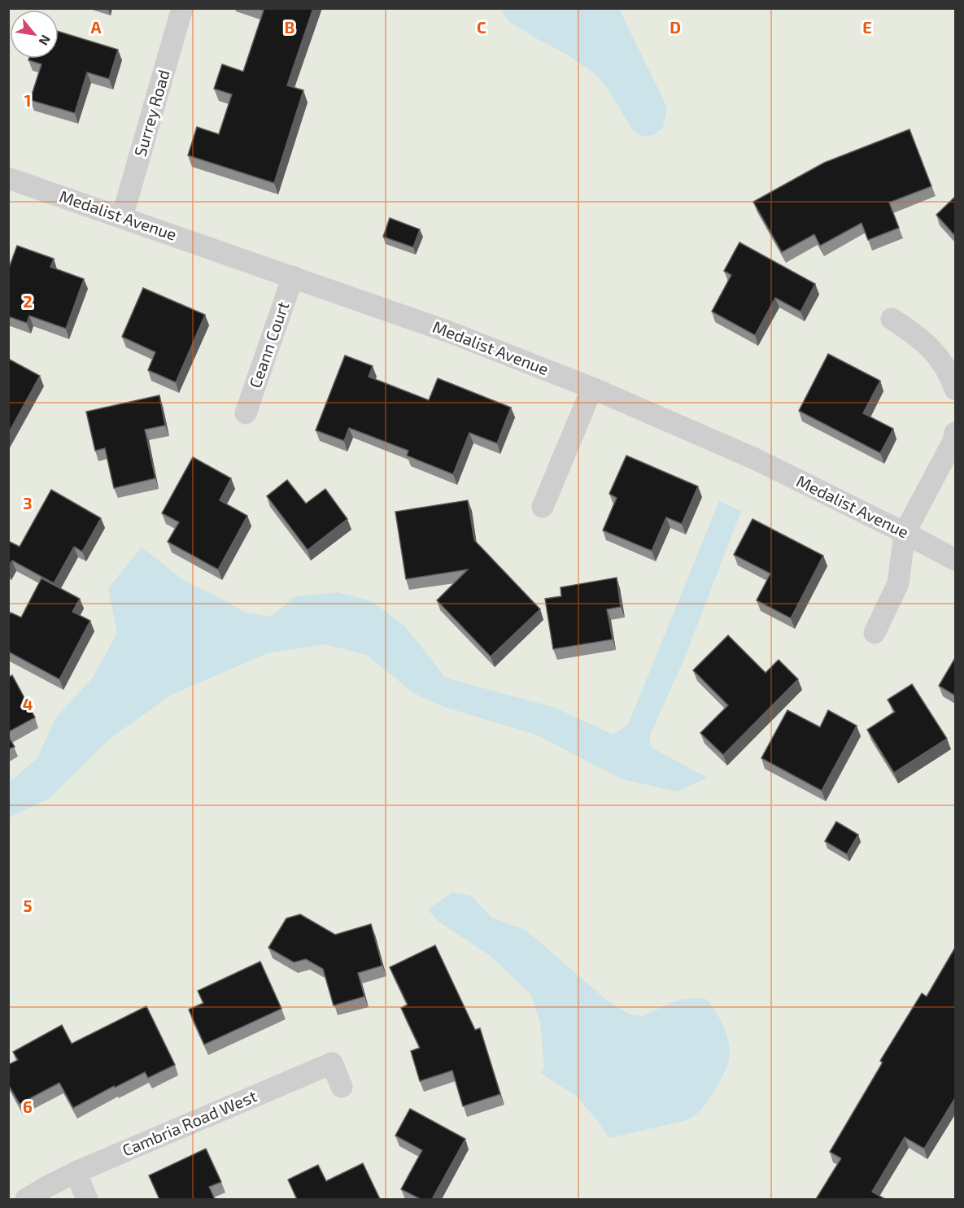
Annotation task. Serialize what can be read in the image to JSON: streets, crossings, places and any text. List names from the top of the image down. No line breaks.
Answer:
{"streets":{"street":["Surrey Road","Medalist Avenue","Ceann Court","Cambria Road West"]},"crossings":[["Surrey Road","Medalist Avenue"],["Medalist Avenue","Ceann Court"]],"north":"bottom right","grid":{"columns":["A","B","C","D","E"],"rows":["1","2","3","4","5","6"]}}
